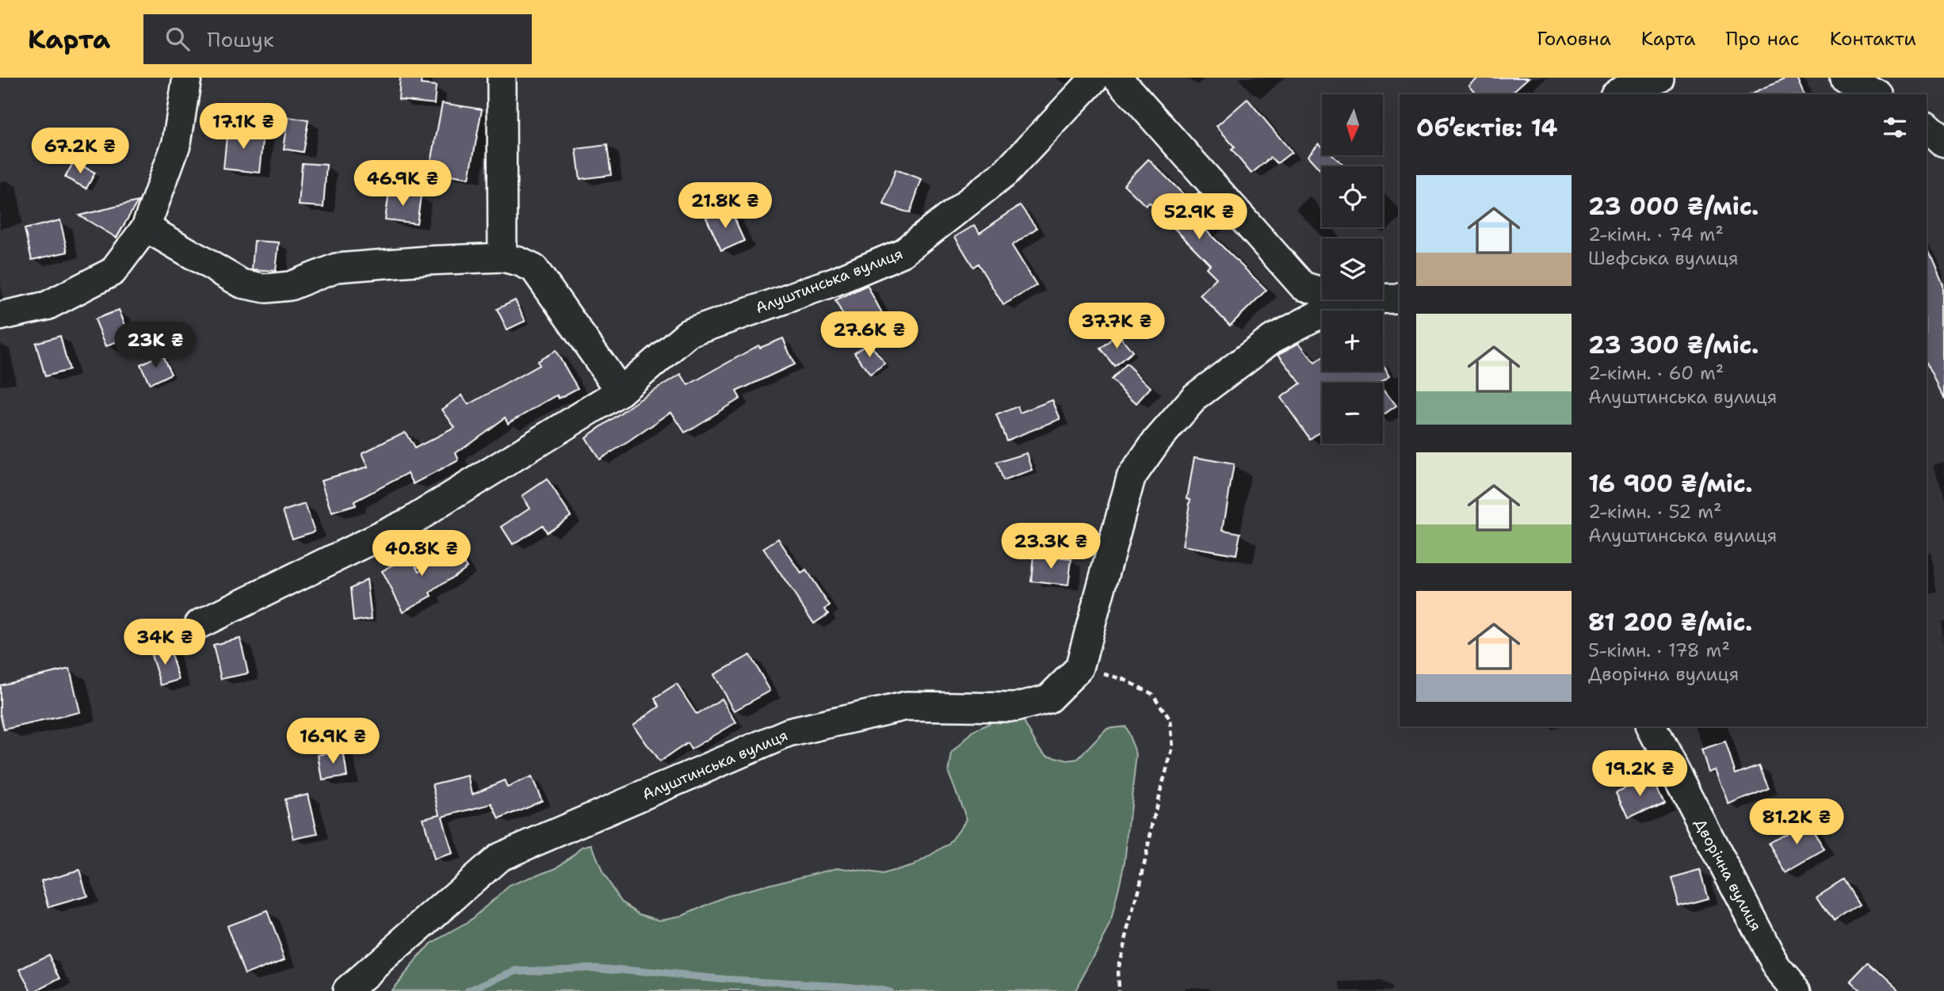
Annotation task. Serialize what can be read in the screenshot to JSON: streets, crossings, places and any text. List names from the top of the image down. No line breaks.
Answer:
{"streets":{"street":["Алуштинська вулиця","Дворічна вулиця"]},"north":"bottom","page":{"header":"Карта","search":"Пошук","nav":["Головна","Карта","Про нас","Контакти"],"map_buttons":["+","−"],"heading":"Об’єктів: 14","price":["17.1K ₴","67.2K ₴","46.9K ₴","21.8K ₴","52.9K ₴","37.7K ₴","27.6K ₴","23K ₴","23.3K ₴","40.8K ₴","34K ₴","16.9K ₴","19.2K ₴","81.2K ₴"],"list":[{"name":"23 000 ₴/міс.","note":"2-кімн. · 74 m² · Шефська вулиця"},{"name":"23 300 ₴/міс.","note":"2-кімн. · 60 m² · Алуштинська вулиця"},{"name":"16 900 ₴/міс.","note":"2-кімн. · 52 m² · Алуштинська вулиця"},{"name":"81 200 ₴/міс.","note":"5-кімн. · 178 m² · Дворічна вулиця"}]}}
